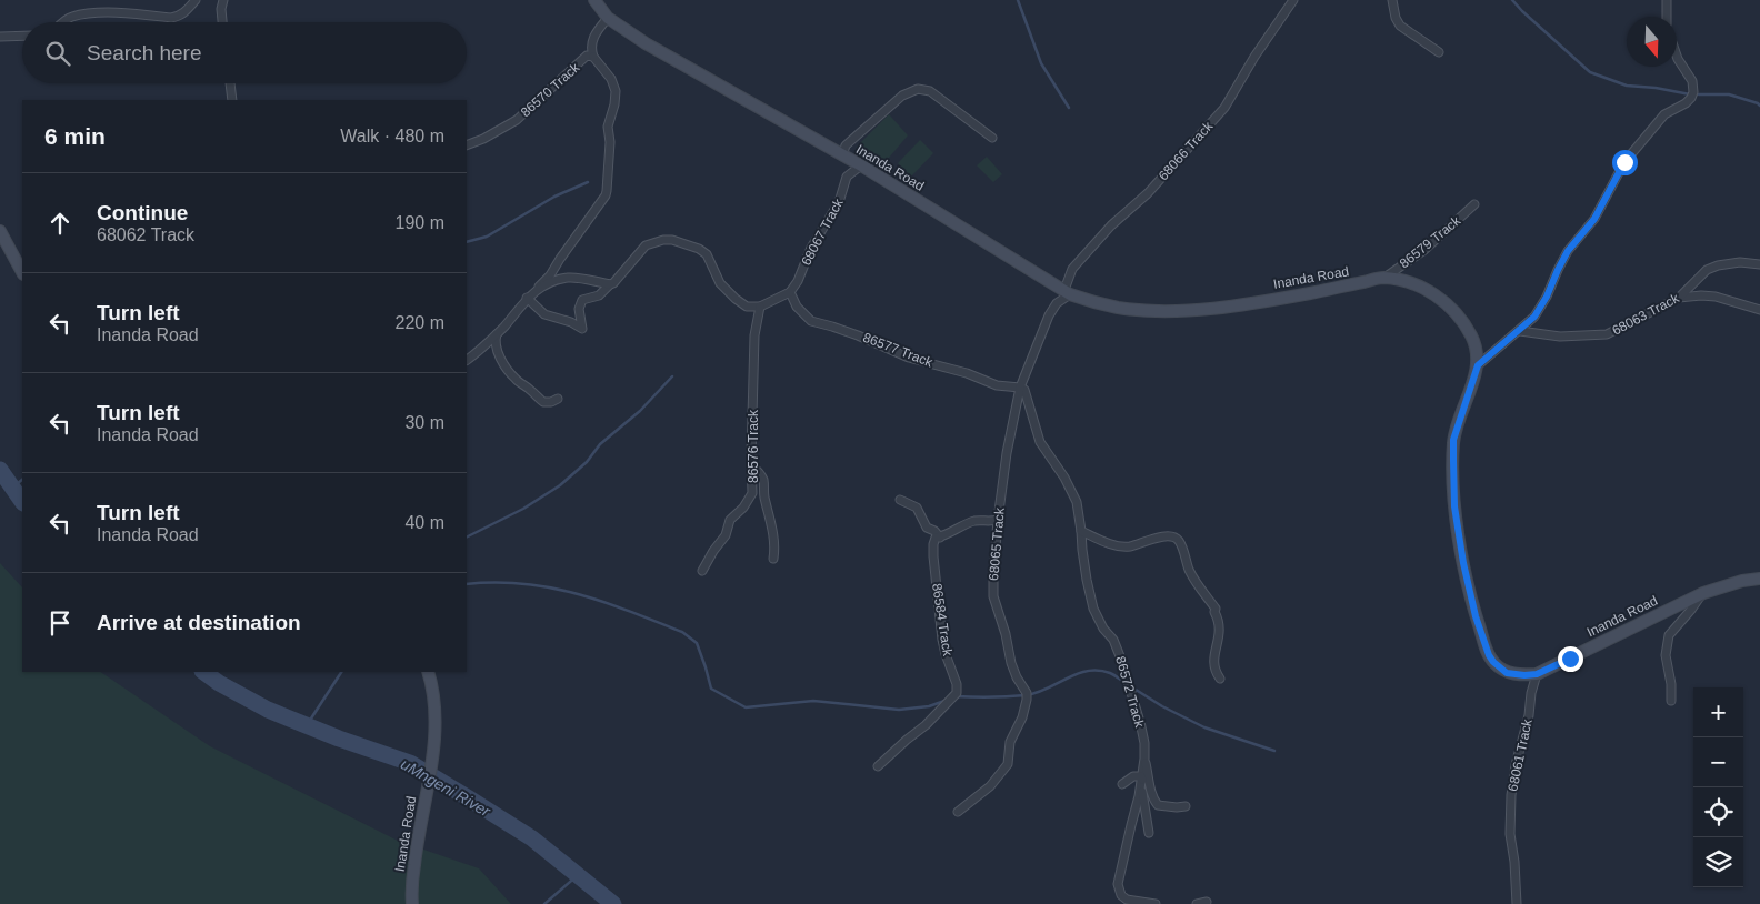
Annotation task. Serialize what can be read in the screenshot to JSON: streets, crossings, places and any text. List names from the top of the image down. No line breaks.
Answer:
{"streets":{"street":["86570 Track","68066 Track","Inanda Road","68067 Track","86579 Track","68063 Track","86577 Track","86576 Track","68065 Track","86584 Track","86572 Track","68061 Track"]},"crossings":[["86570 Track","Inanda Road"],["68066 Track","Inanda Road"],["68066 Track","68065 Track"],["Inanda Road","68067 Track"],["Inanda Road","86579 Track"],["Inanda Road","68065 Track"],["Inanda Road","68061 Track"],["68067 Track","86577 Track"],["86577 Track","68065 Track"],["86577 Track","86572 Track"],["68065 Track","86572 Track"]],"water":["uMngeni River"],"north":"bottom","page":{"search":"Search here","heading":["6 min","Walk · 480 m"],"list":[["Continue","68062 Track","190 m"],["Turn left","Inanda Road","220 m"],["Turn left","Inanda Road","30 m"],["Turn left","Inanda Road","40 m"],"Arrive at destination"],"map_buttons":["+","−"]}}
